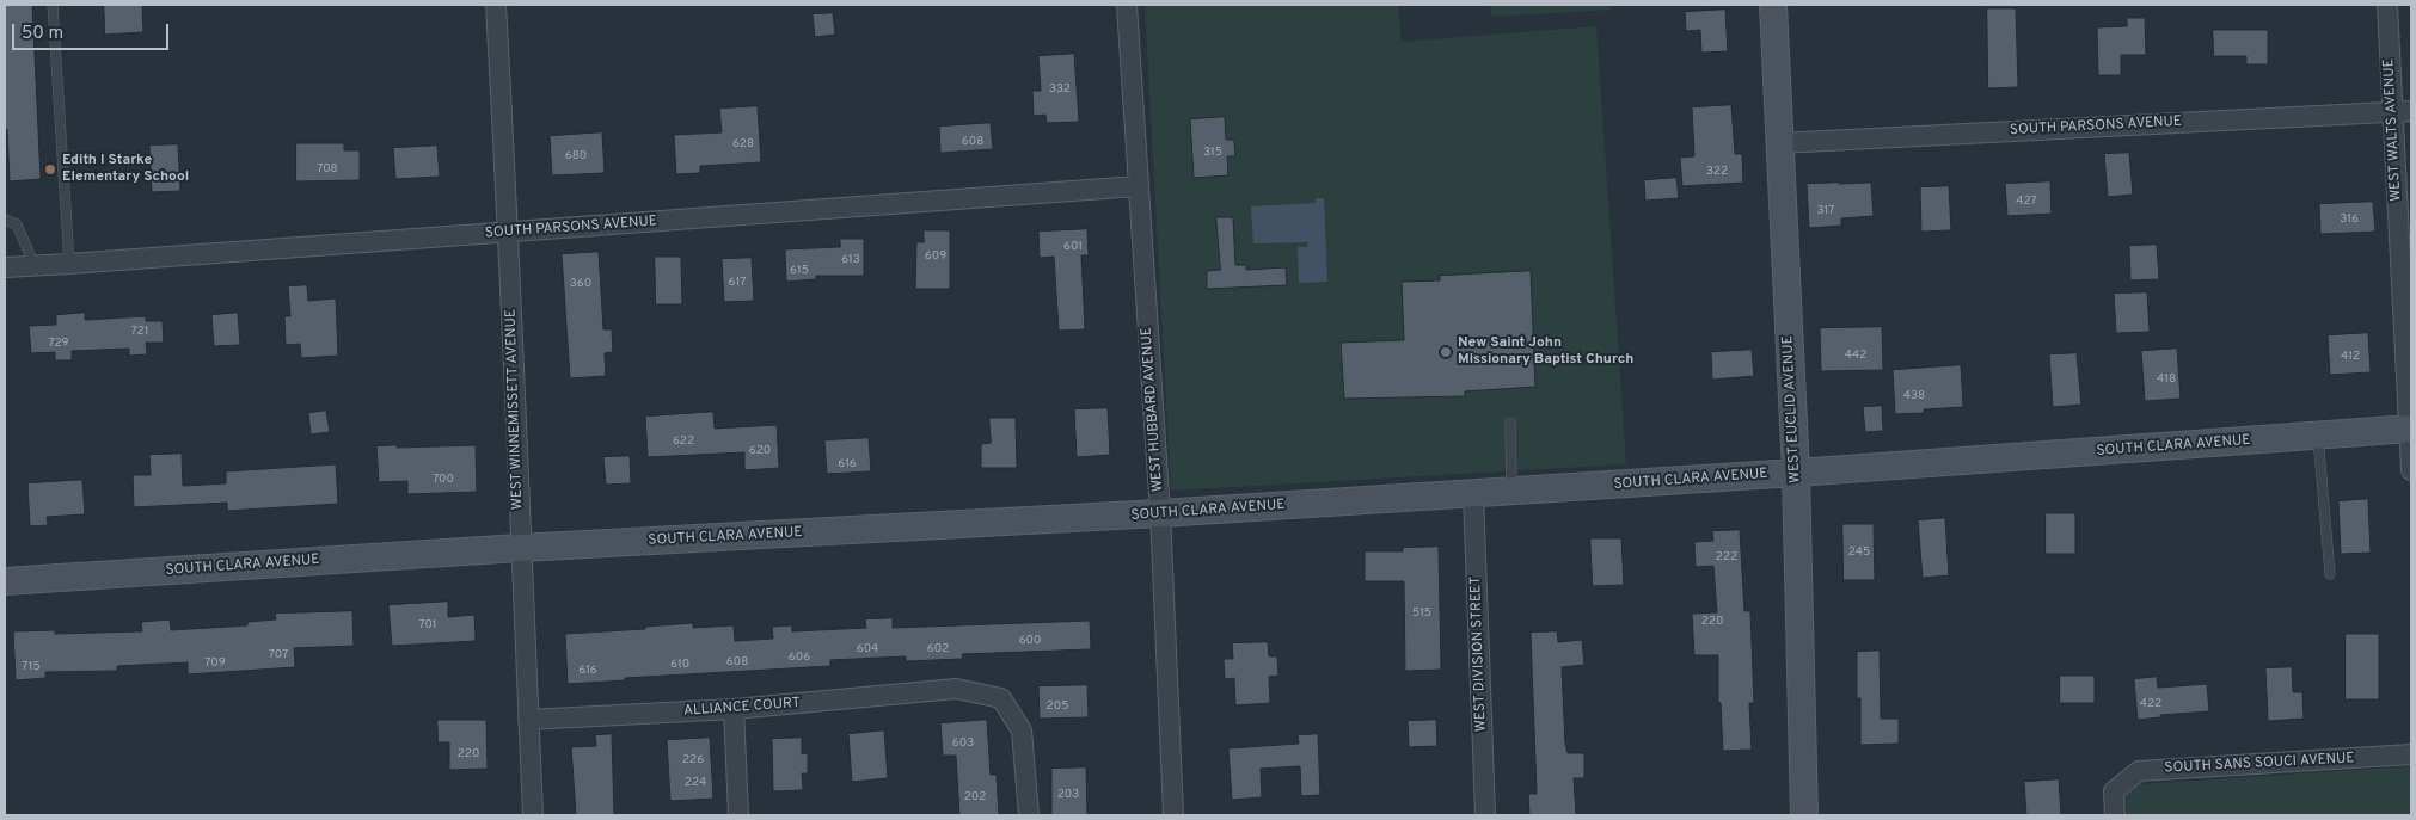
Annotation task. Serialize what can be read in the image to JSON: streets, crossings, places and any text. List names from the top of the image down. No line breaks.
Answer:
{"streets":{"street":["SOUTH PARSONS AVENUE","WEST WALTS AVENUE","WEST WINNEMISSETT AVENUE","WEST HUBBARD AVENUE","WEST EUCLID AVENUE","SOUTH CLARA AVENUE","WEST DIVISION STREET","ALLIANCE COURT","SOUTH SANS SOUCI AVENUE"]},"crossings":[["SOUTH PARSONS AVENUE","WEST WALTS AVENUE"],["SOUTH PARSONS AVENUE","WEST WINNEMISSETT AVENUE"],["SOUTH PARSONS AVENUE","WEST HUBBARD AVENUE"],["SOUTH PARSONS AVENUE","WEST EUCLID AVENUE"],["WEST WALTS AVENUE","SOUTH CLARA AVENUE"],["WEST WINNEMISSETT AVENUE","SOUTH CLARA AVENUE"],["WEST WINNEMISSETT AVENUE","ALLIANCE COURT"],["WEST HUBBARD AVENUE","SOUTH CLARA AVENUE"],["WEST EUCLID AVENUE","SOUTH CLARA AVENUE"],["SOUTH CLARA AVENUE","WEST DIVISION STREET"]],"places":["Edith I Starke Elementary School","New Saint John Missionary Baptist Church"],"house_numbers":["332","608","628","315","680","708","322","427","317","316","601","609","613","615","617","360","721","729","442","412","418","438","622","620","616","700","245","222","515","220","701","600","604","602","707","606","608","709","610","715","616","422","205","603","220","226","224","203","202"],"scale_bar":"50 m"}
